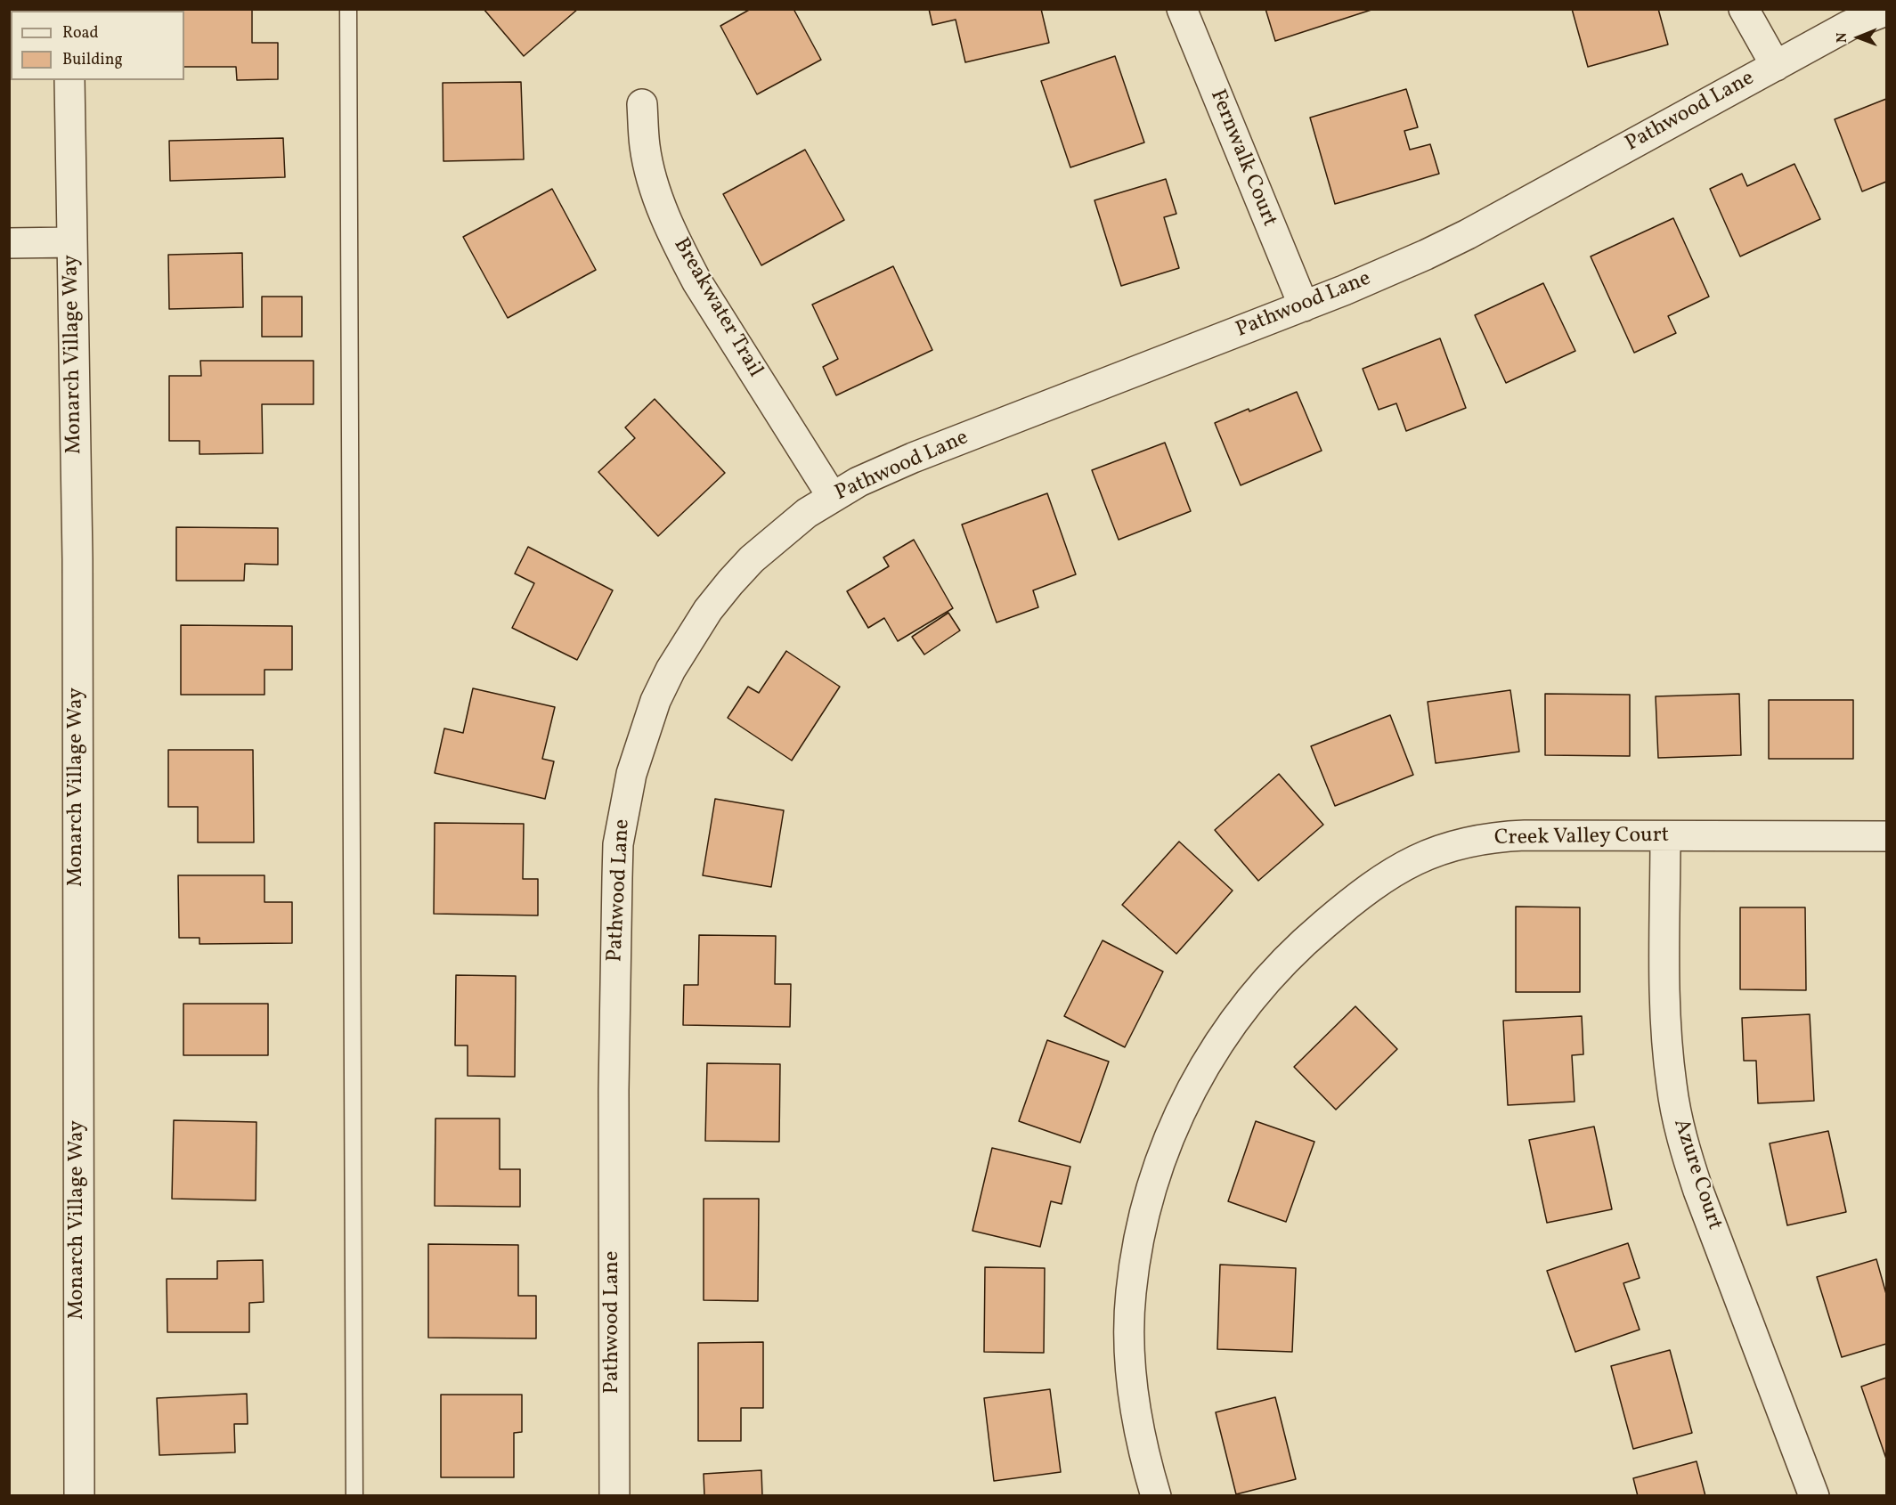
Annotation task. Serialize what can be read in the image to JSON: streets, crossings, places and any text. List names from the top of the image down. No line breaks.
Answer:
{"streets":{"street":["Pathwood Lane","Fernwalk Court","Breakwater Trail","Monarch Village Way","Creek Valley Court","Azure Court"]},"crossings":[["Pathwood Lane","Fernwalk Court"],["Pathwood Lane","Breakwater Trail"],["Creek Valley Court","Azure Court"]],"legend":["Road","Building"],"north":"left"}
